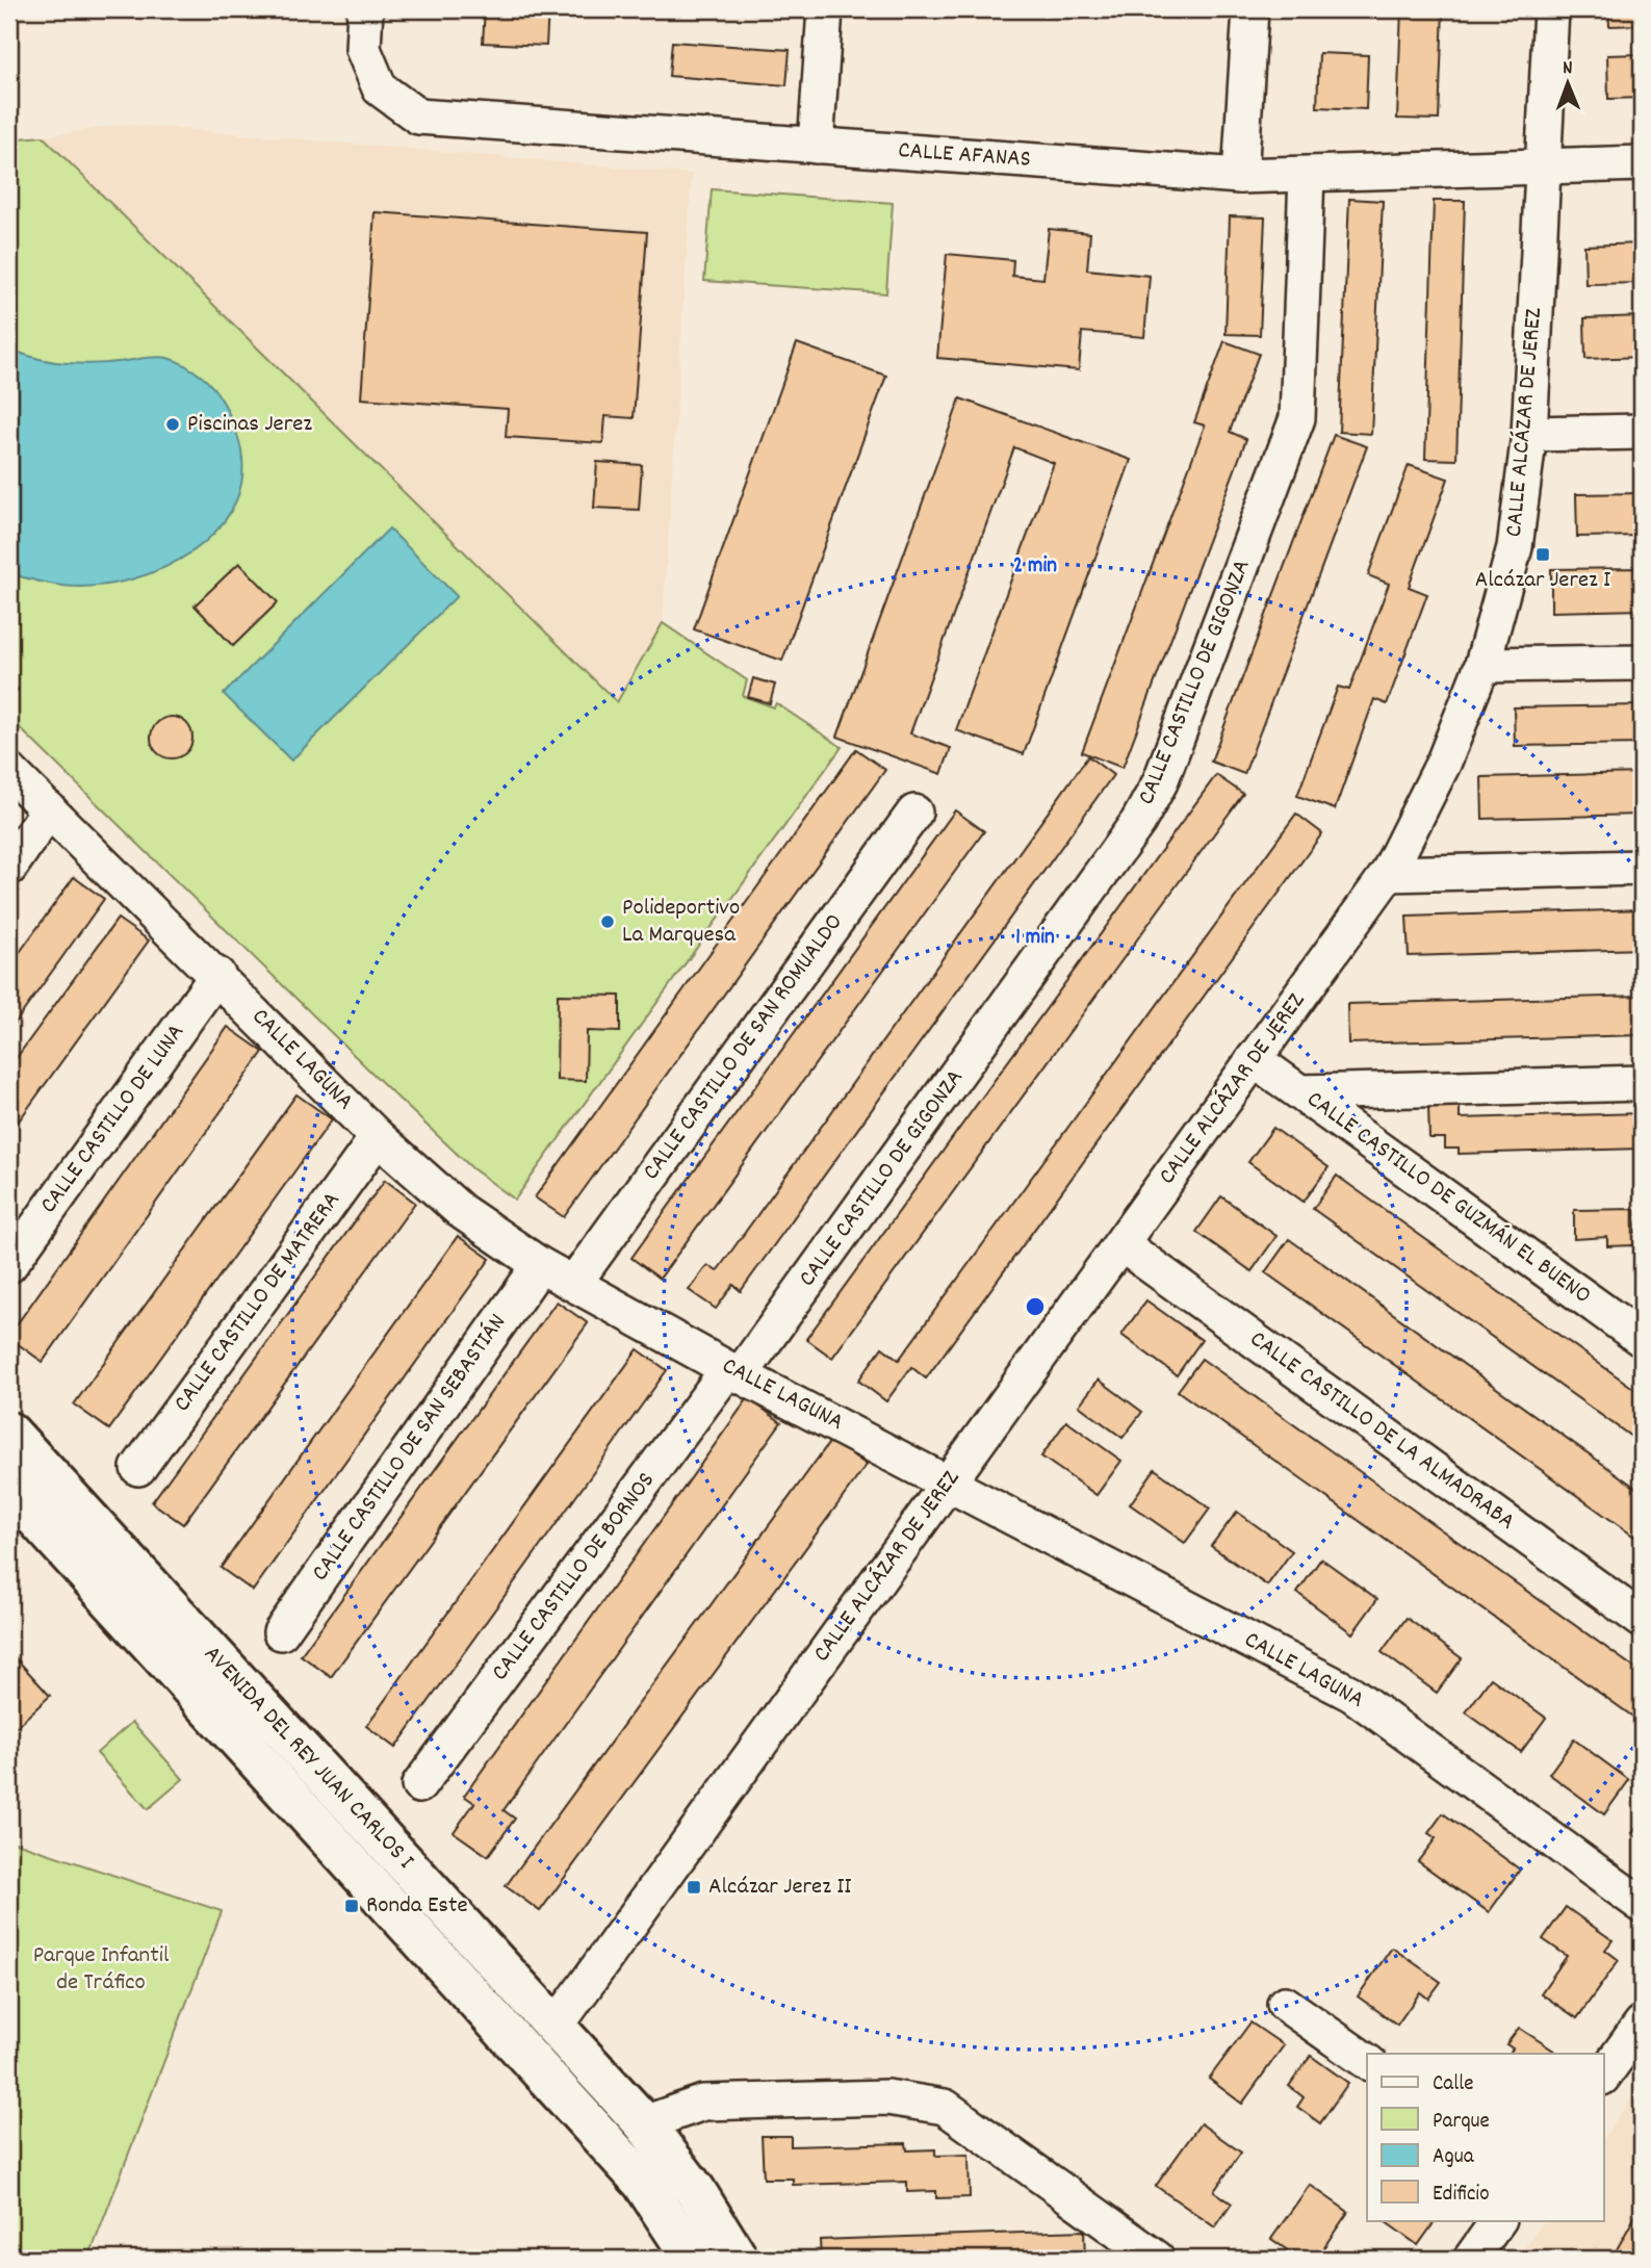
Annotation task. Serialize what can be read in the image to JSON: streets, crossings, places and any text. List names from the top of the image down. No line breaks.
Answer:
{"streets":{"main road":["AVENIDA DEL REY JUAN CARLOS I"],"street":["CALLE AFANAS","CALLE ALCÁZAR DE JEREZ","CALLE CASTILLO DE GIGONZA","CALLE CASTILLO DE SAN ROMUALDO","CALLE LAGUNA","CALLE CASTILLO DE LUNA","CALLE CASTILLO DE GUZMÁN EL BUENO","CALLE CASTILLO DE MATRERA","CALLE CASTILLO DE LA ALMADRABA","CALLE CASTILLO DE SAN SEBASTIÁN","CALLE CASTILLO DE BORNOS"]},"crossings":[["CALLE AFANAS","CALLE ALCÁZAR DE JEREZ"],["CALLE AFANAS","CALLE CASTILLO DE GIGONZA"],["CALLE ALCÁZAR DE JEREZ","CALLE LAGUNA"],["CALLE ALCÁZAR DE JEREZ","CALLE CASTILLO DE GUZMÁN EL BUENO"],["CALLE ALCÁZAR DE JEREZ","CALLE CASTILLO DE LA ALMADRABA"],["CALLE ALCÁZAR DE JEREZ","AVENIDA DEL REY JUAN CARLOS I"],["CALLE CASTILLO DE GIGONZA","CALLE LAGUNA"],["CALLE CASTILLO DE GIGONZA","CALLE CASTILLO DE BORNOS"],["CALLE CASTILLO DE SAN ROMUALDO","CALLE LAGUNA"],["CALLE LAGUNA","CALLE CASTILLO DE LUNA"],["CALLE LAGUNA","CALLE CASTILLO DE MATRERA"],["CALLE LAGUNA","CALLE CASTILLO DE SAN SEBASTIÁN"],["CALLE LAGUNA","CALLE CASTILLO DE BORNOS"]],"parks":["Parque Infantil de Tráfico"],"places":{"other":["Piscinas Jerez","Polideportivo La Marquesa"],"transit":["Alcázar Jerez I","Alcázar Jerez II","Ronda Este"]},"legend":["Calle","Parque","Agua","Edificio"],"north":"top","rings":["2 min","1 min"]}
